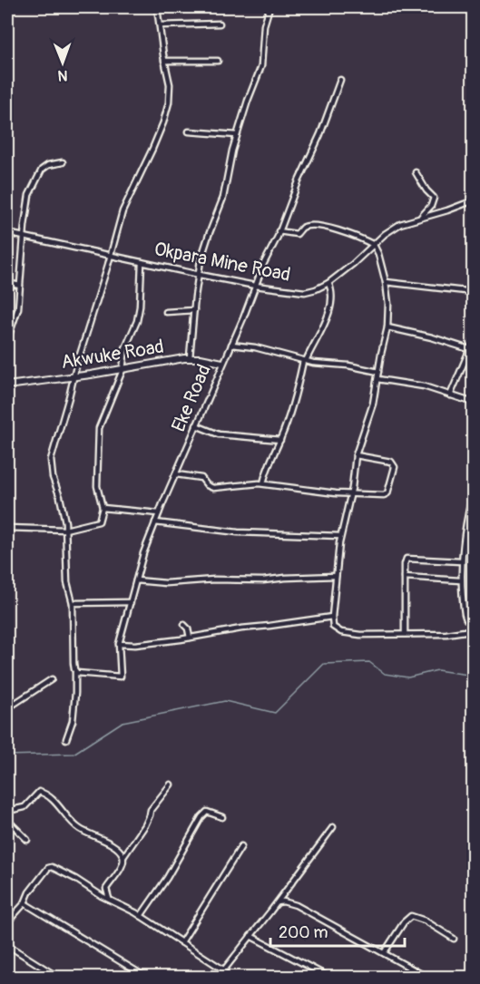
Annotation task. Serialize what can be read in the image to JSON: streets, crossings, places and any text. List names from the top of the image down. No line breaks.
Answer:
{"streets":{"main road":["Akwuke Road"],"street":["Okpara Mine Road","Eke Road"]},"crossings":[["Okpara Mine Road","Eke Road"],["Akwuke Road","Eke Road"]],"scale_bar":"200 m","north":"bottom"}
